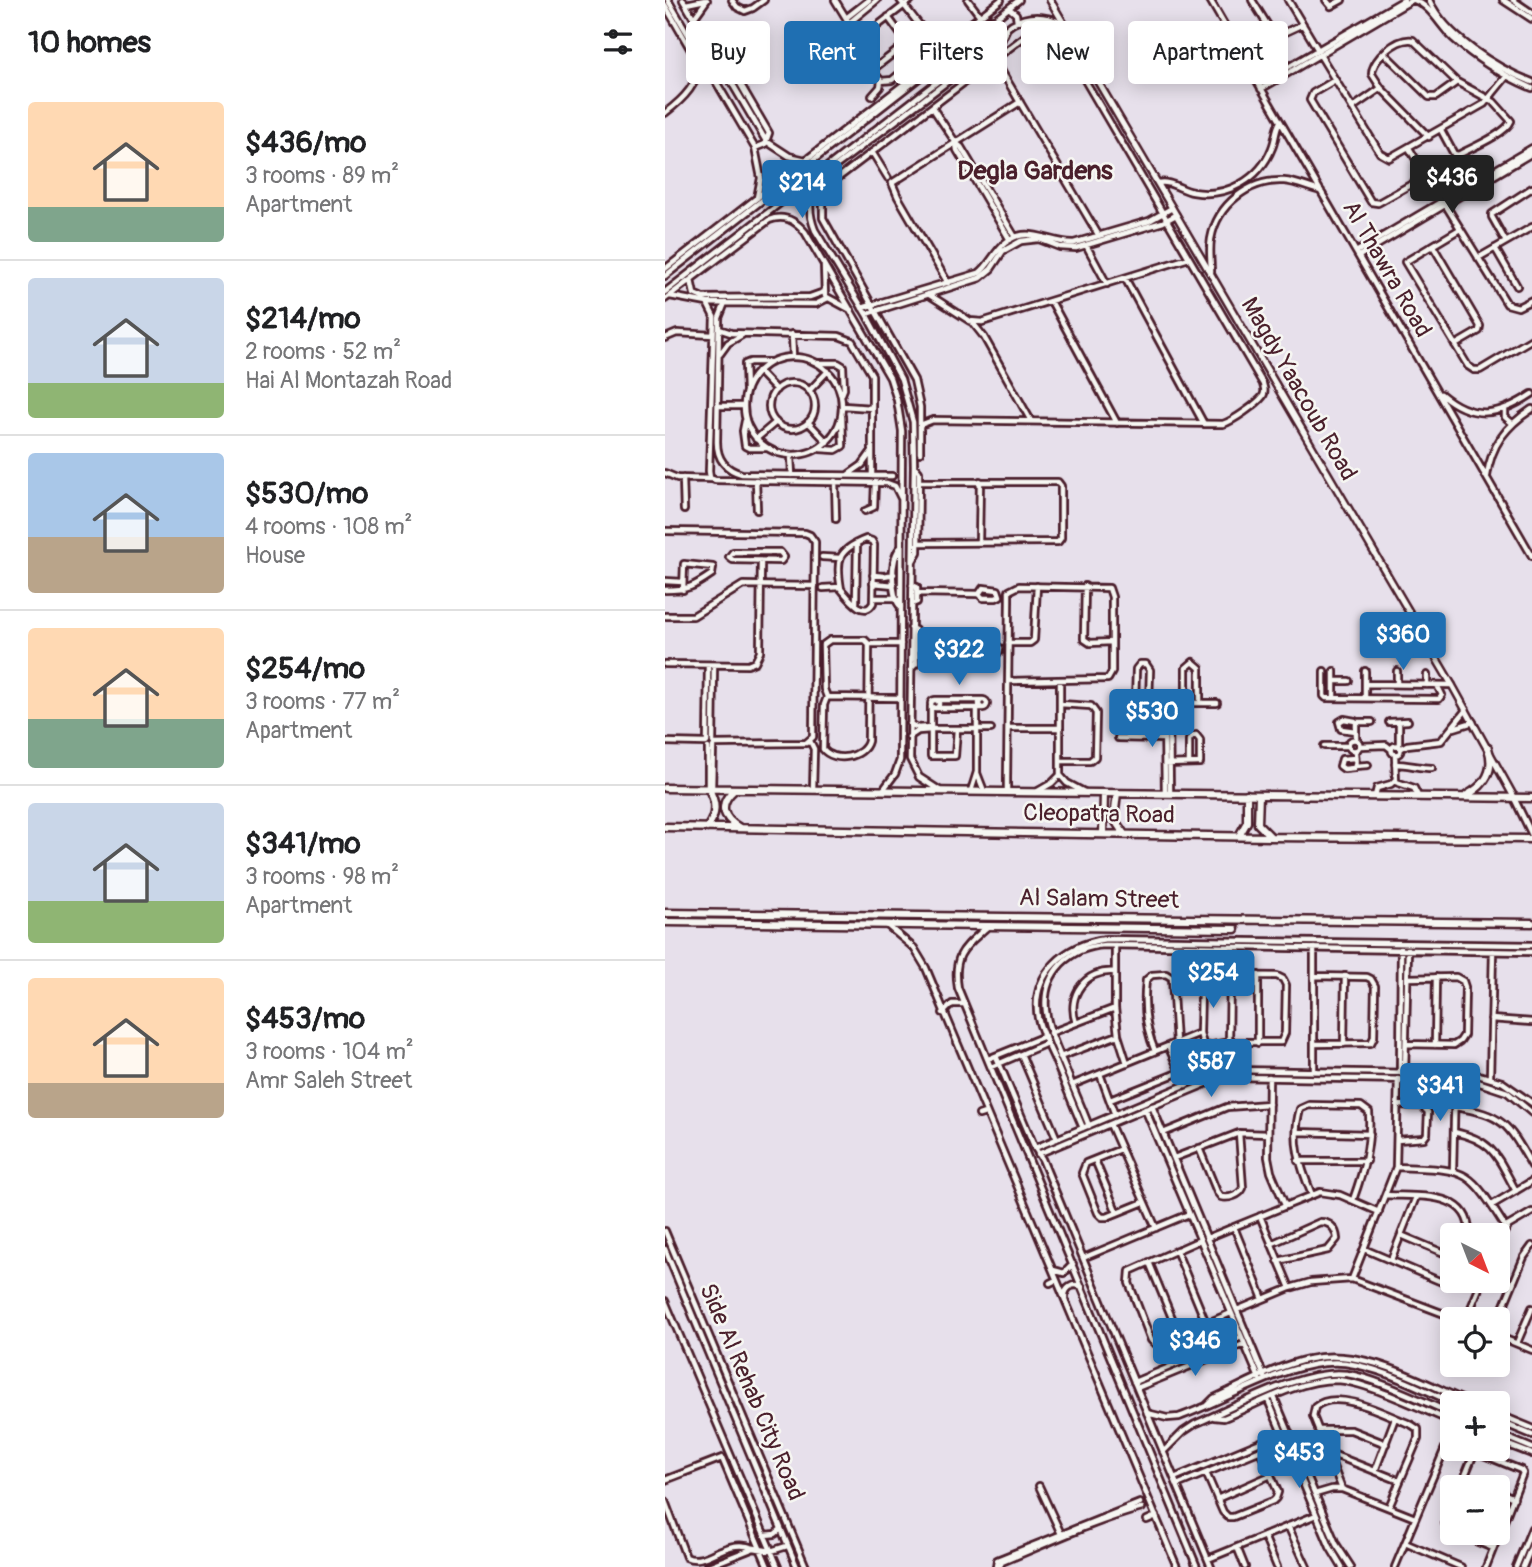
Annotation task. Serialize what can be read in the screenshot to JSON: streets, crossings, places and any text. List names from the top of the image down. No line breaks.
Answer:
{"streets":{"main road":["Cleopatra Road","Al Salam Street"],"street":["Al Thawra Road","Magdy Yaacoub Road","Side Al Rehab City Road"]},"crossings":[["Magdy Yaacoub Road","Cleopatra Road"]],"districts":["Degla Gardens"],"north":"bottom right","page":{"heading":"10 homes","chip":["Buy","Rent","Filters","New","Apartment"],"list":[{"name":"$436/mo","note":"3 rooms · 89 m² · Apartment"},{"name":"$214/mo","note":"2 rooms · 52 m² · Hai Al Montazah Road"},{"name":"$530/mo","note":"4 rooms · 108 m² · House"},{"name":"$254/mo","note":"3 rooms · 77 m² · Apartment"},{"name":"$341/mo","note":"3 rooms · 98 m² · Apartment"},{"name":"$453/mo","note":"3 rooms · 104 m² · Amr Saleh Street"}],"price":["$436","$214","$360","$322","$530","$254","$587","$341","$346","$453"],"map_buttons":["+","−"]}}
